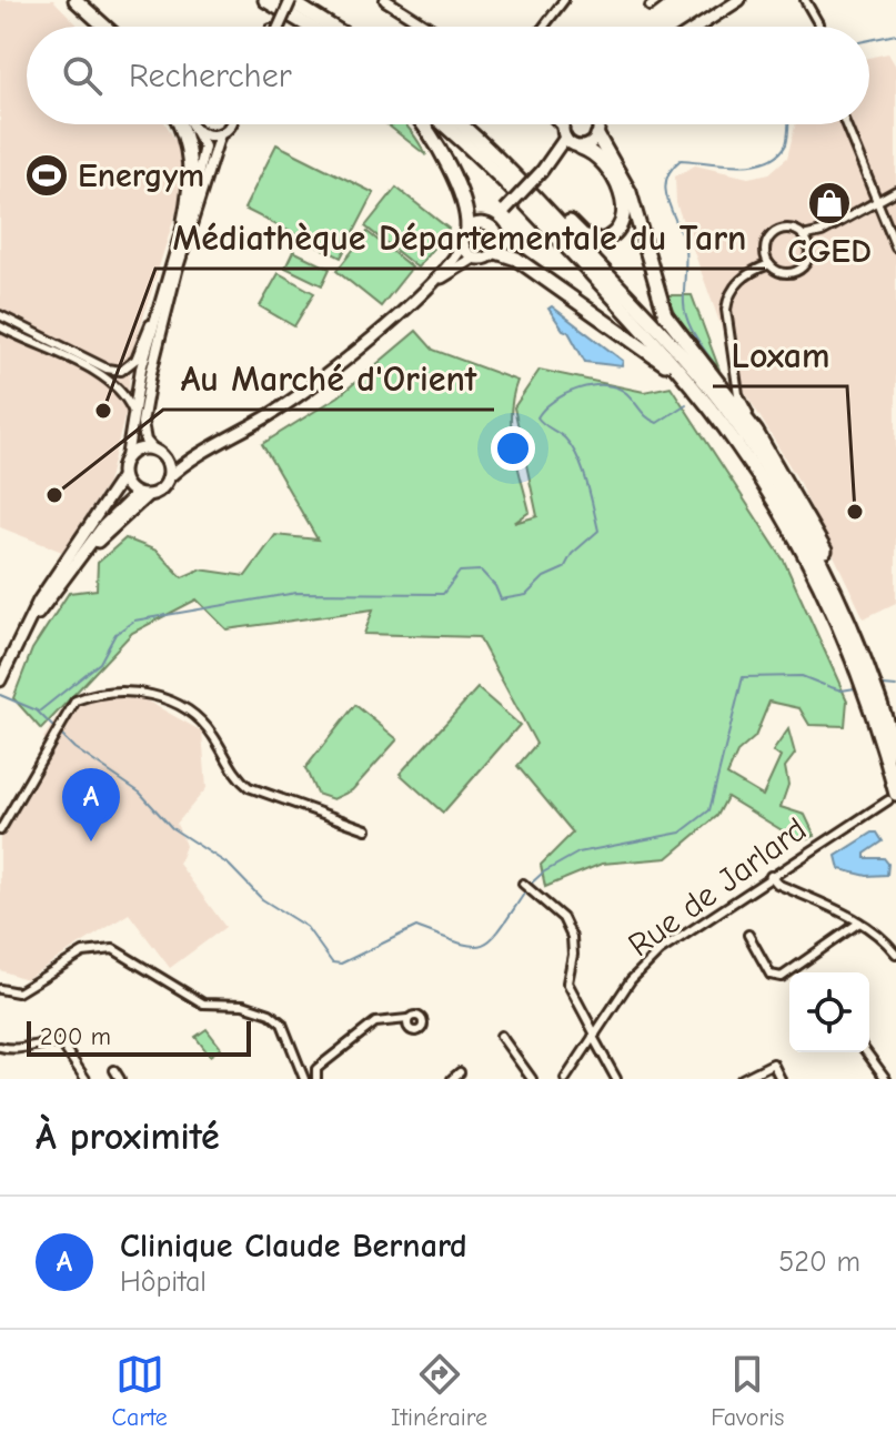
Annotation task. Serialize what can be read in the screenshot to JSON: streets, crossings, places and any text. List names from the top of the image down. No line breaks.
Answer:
{"streets":{"street":["Rue de Jarlard"]},"places":{"sports":["Energym"],"shop":["CGED"],"other":["Médiathèque Départementale du Tarn","Au Marché d'Orient","Loxam"]},"scale_bar":"200 m","page":{"search":"Rechercher","pins":"A","scale":"200 m","heading":"À proximité","list":[{"mark":"A","name":"Clinique Claude Bernard","note":"Hôpital","value":"520 m"}],"nav":["Carte","Itinéraire","Favoris"]}}
